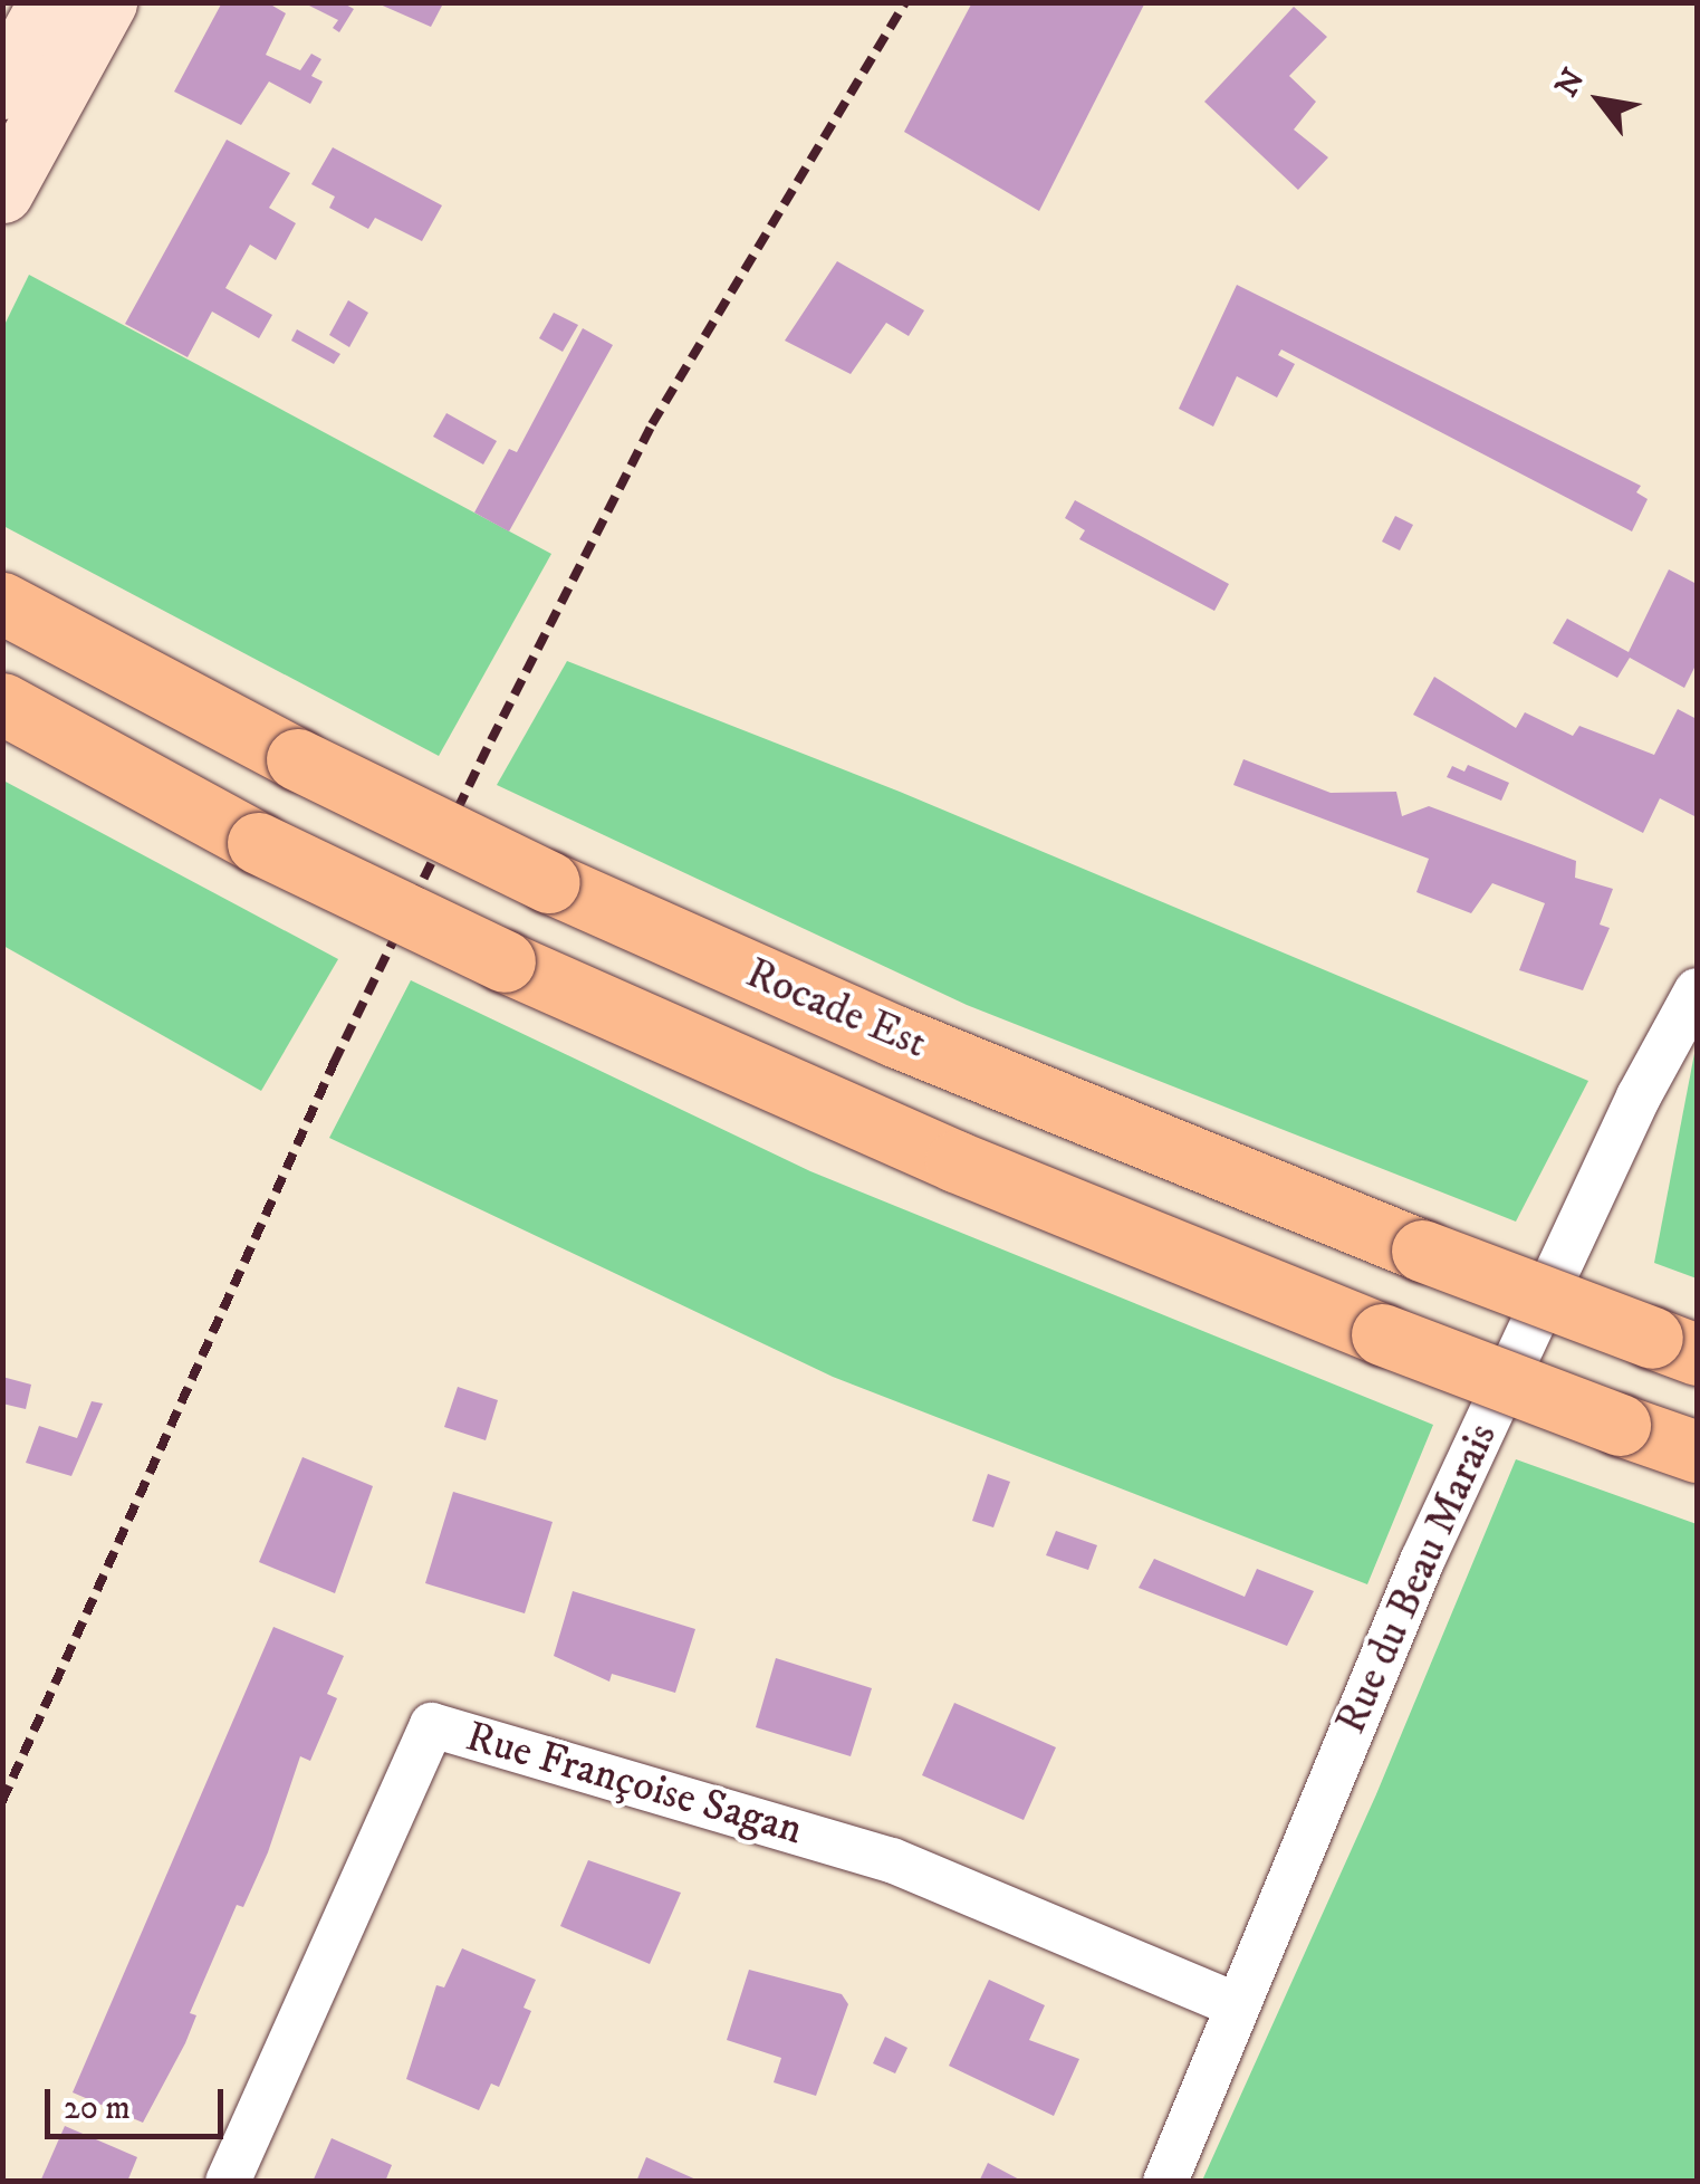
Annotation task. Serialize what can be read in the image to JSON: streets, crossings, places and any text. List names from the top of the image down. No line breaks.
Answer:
{"streets":{"highway":["Rocade Est"],"street":["Rue du Beau Marais","Rue Françoise Sagan"]},"crossings":[["Rue du Beau Marais","Rue Françoise Sagan"]],"scale_bar":"20 m","north":"top left"}
